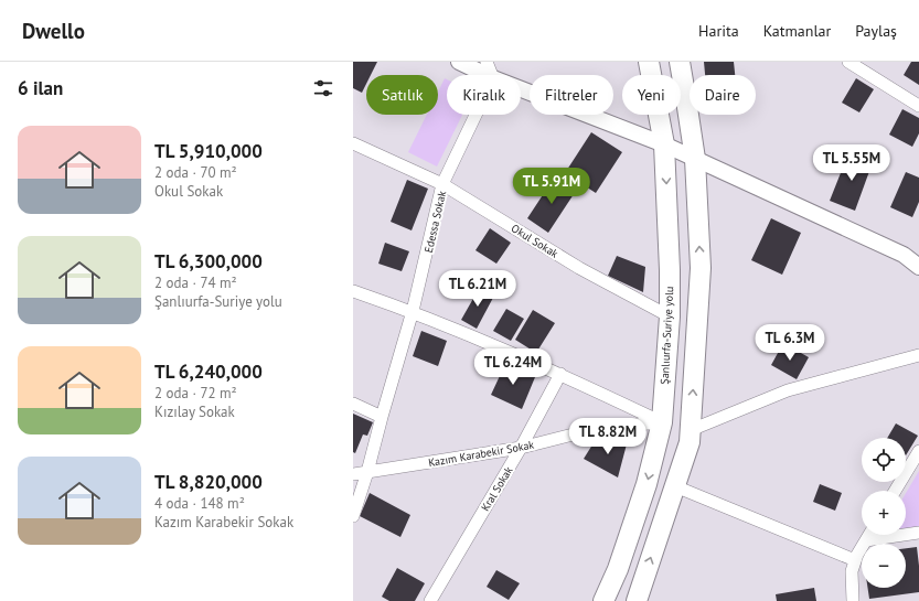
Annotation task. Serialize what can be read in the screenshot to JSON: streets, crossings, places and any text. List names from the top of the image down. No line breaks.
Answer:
{"streets":{"main road":["Şanlıurfa-Suriye yolu"],"street":["Edessa Sokak","Okul Sokak","Kazım Karabekir Sokak","Kral Sokak"]},"crossings":[["Edessa Sokak","Okul Sokak"],["Edessa Sokak","Kazım Karabekir Sokak"],["Okul Sokak","Şanlıurfa-Suriye yolu"],["Şanlıurfa-Suriye yolu","Kazım Karabekir Sokak"],["Kazım Karabekir Sokak","Kral Sokak"]],"page":{"header":"Dwello","nav":["Harita","Katmanlar","Paylaş"],"heading":"6 ilan","chip":["Satılık","Kiralık","Filtreler","Yeni","Daire"],"list":[{"name":"TL 5,910,000","note":"2 oda · 70 m² · Okul Sokak"},{"name":"TL 6,300,000","note":"2 oda · 74 m² · Şanlıurfa-Suriye yolu"},{"name":"TL 6,240,000","note":"2 oda · 72 m² · Kızılay Sokak"},{"name":"TL 8,820,000","note":"4 oda · 148 m² · Kazım Karabekir Sokak"}],"price":["TL 5.55M","TL 5.91M","TL 6.21M","TL 6.3M","TL 6.24M","TL 8.82M"],"map_buttons":["+","−"]}}
